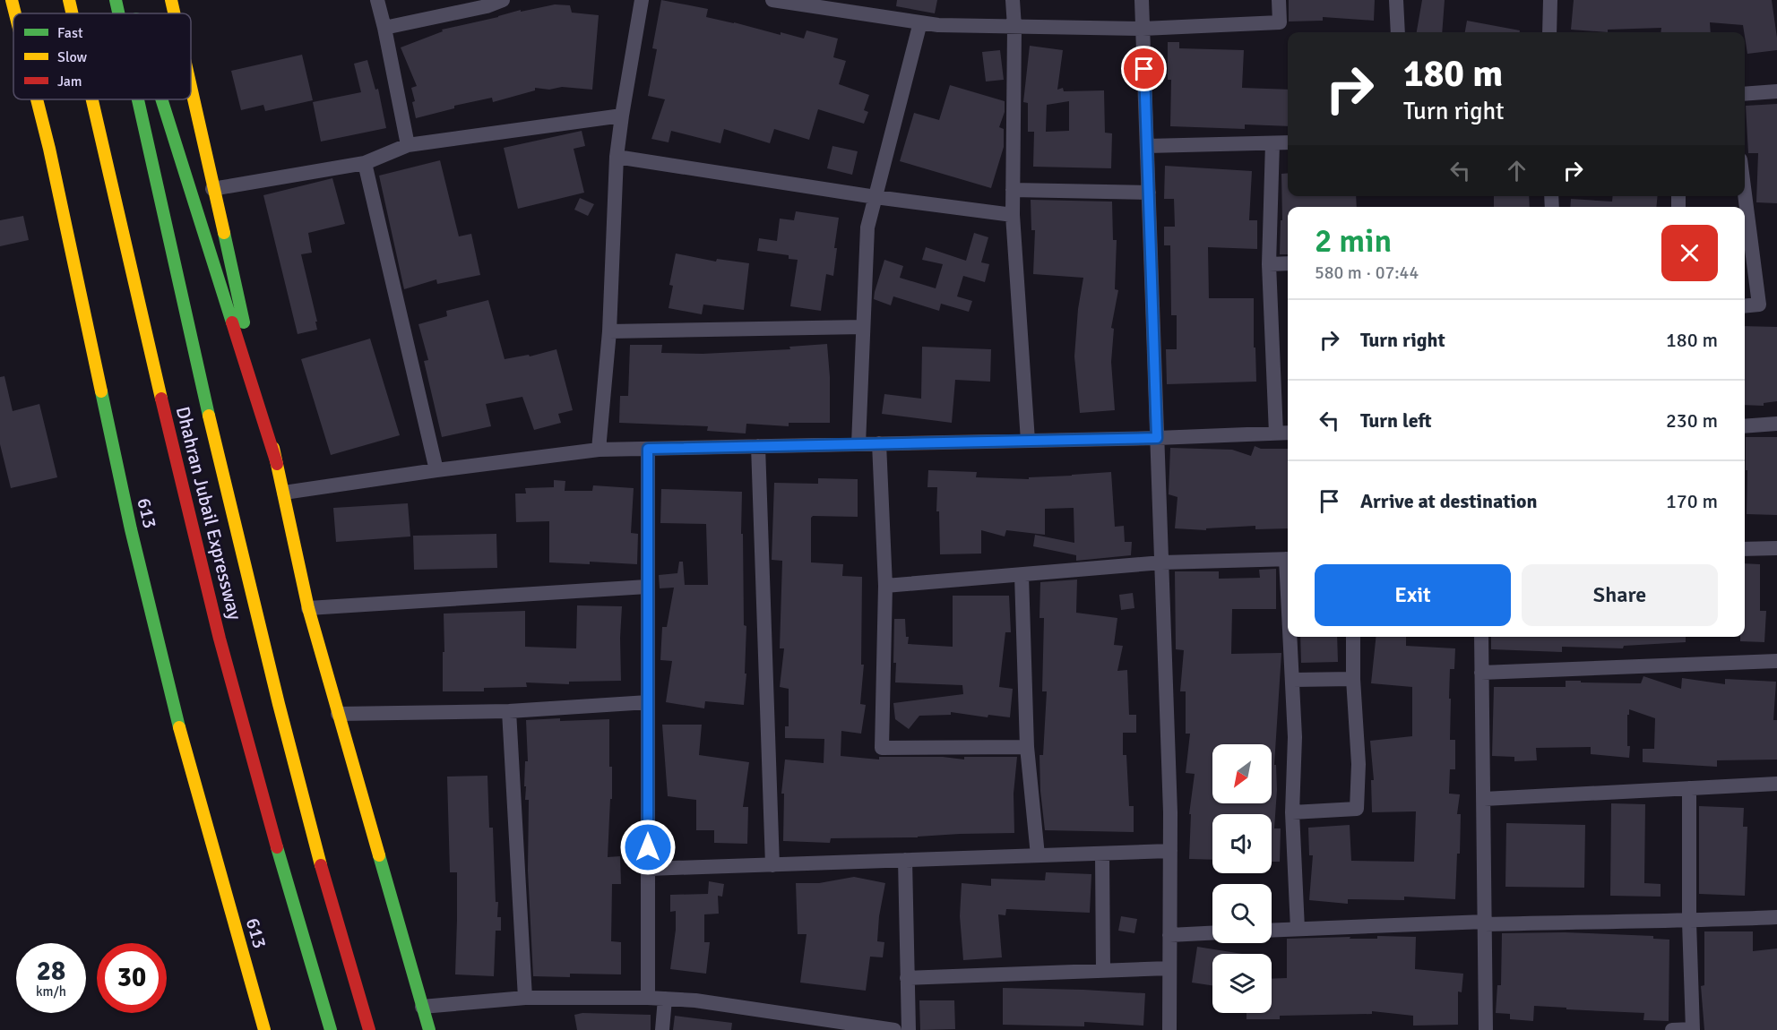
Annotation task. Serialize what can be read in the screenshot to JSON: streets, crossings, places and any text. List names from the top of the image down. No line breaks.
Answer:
{"streets":{"main road":["613","Dhahran Jubail Expressway"]},"legend":["Fast","Slow","Jam"],"north":"bottom left","page":{"turn":["180 m","Turn right"],"heading":["2 min","580 m · 07:44"],"list":[{"name":"Turn right","value":"180 m"},{"name":"Turn left","value":"230 m"},{"name":"Arrive at destination","value":"170 m"}],"buttons":["Exit","Share"],"speed":"28 km/h","limit":"30"}}
